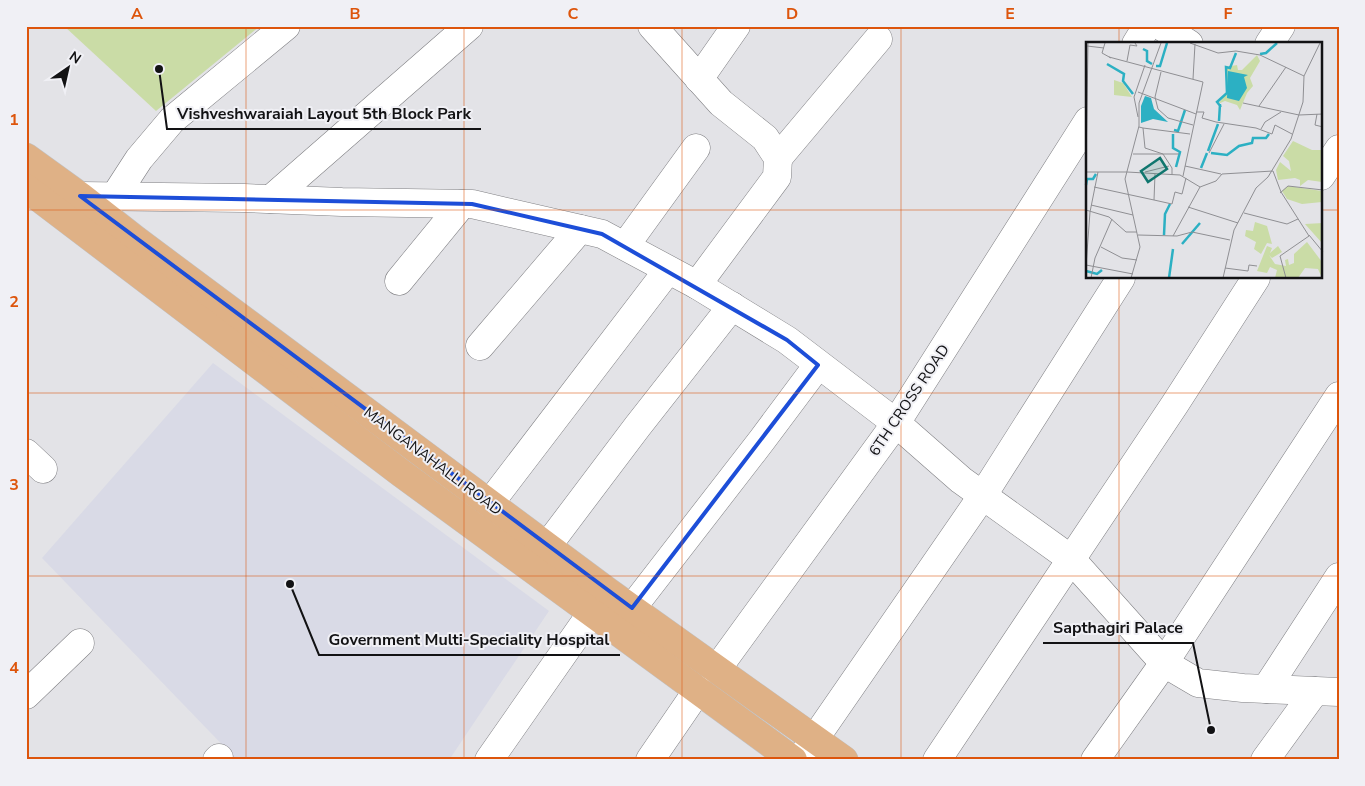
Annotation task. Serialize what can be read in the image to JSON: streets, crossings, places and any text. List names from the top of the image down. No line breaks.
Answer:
{"streets":{"main road":["MANGANAHALLI ROAD"],"street":["6TH CROSS ROAD"]},"crossings":[["6TH CROSS ROAD","MANGANAHALLI ROAD"]],"places":["Vishveshwaraiah Layout 5th Block Park","Government Multi-Speciality Hospital","Sapthagiri Palace"],"north":"top right","grid":{"columns":["A","B","C","D","E","F"],"rows":["1","2","3","4"]}}
